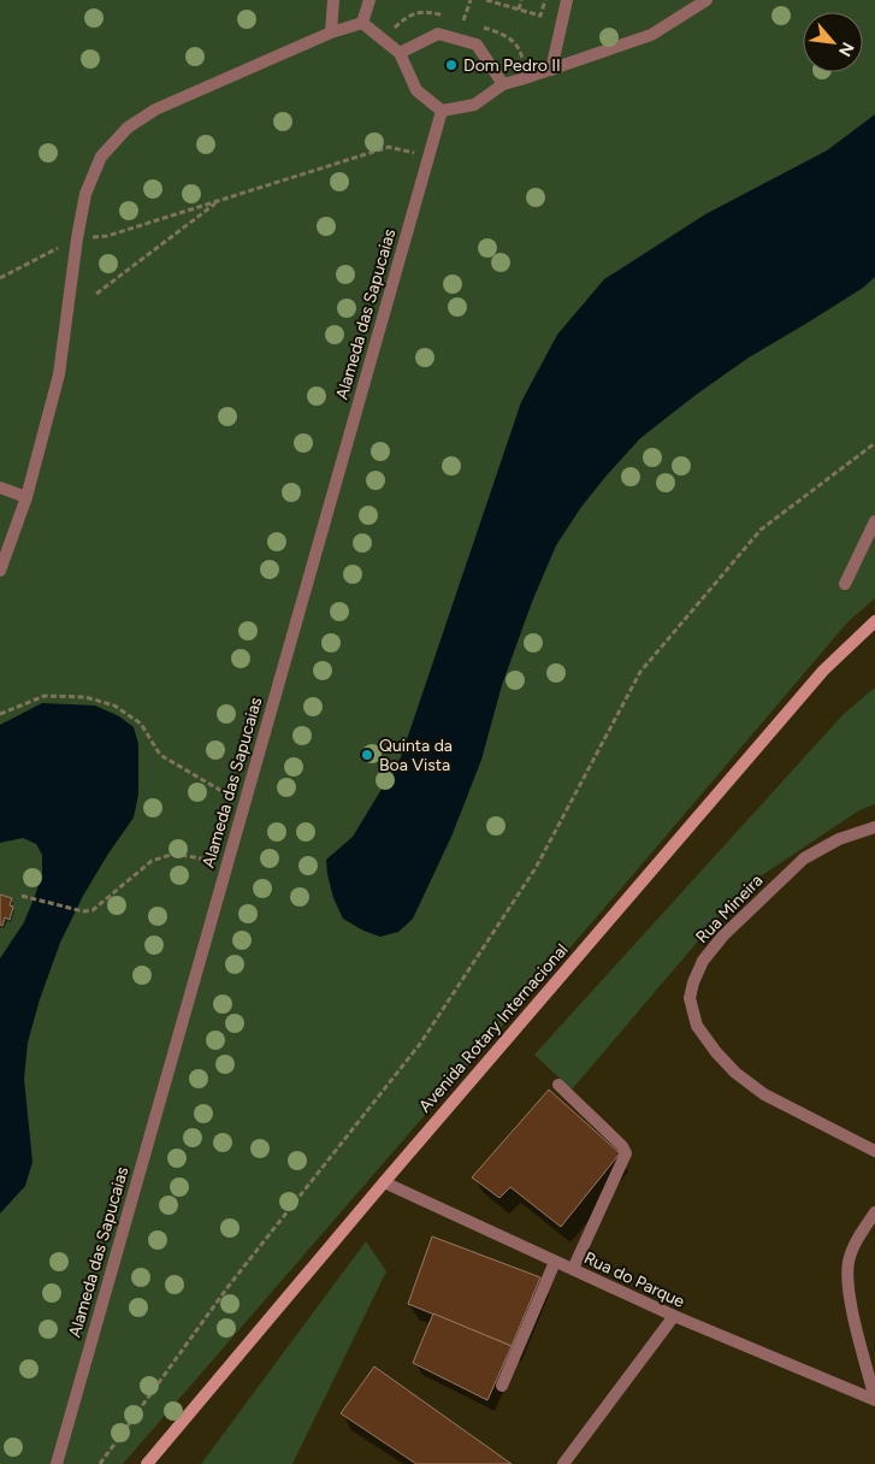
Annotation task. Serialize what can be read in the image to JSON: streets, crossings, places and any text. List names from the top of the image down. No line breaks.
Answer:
{"streets":{"main road":["Avenida Rotary Internacional"],"street":["Alameda das Sapucaias","Rua Mineira","Rua do Parque"]},"crossings":[["Avenida Rotary Internacional","Rua do Parque"]],"places":["Dom Pedro II","Quinta da Boa Vista"],"north":"bottom right"}
